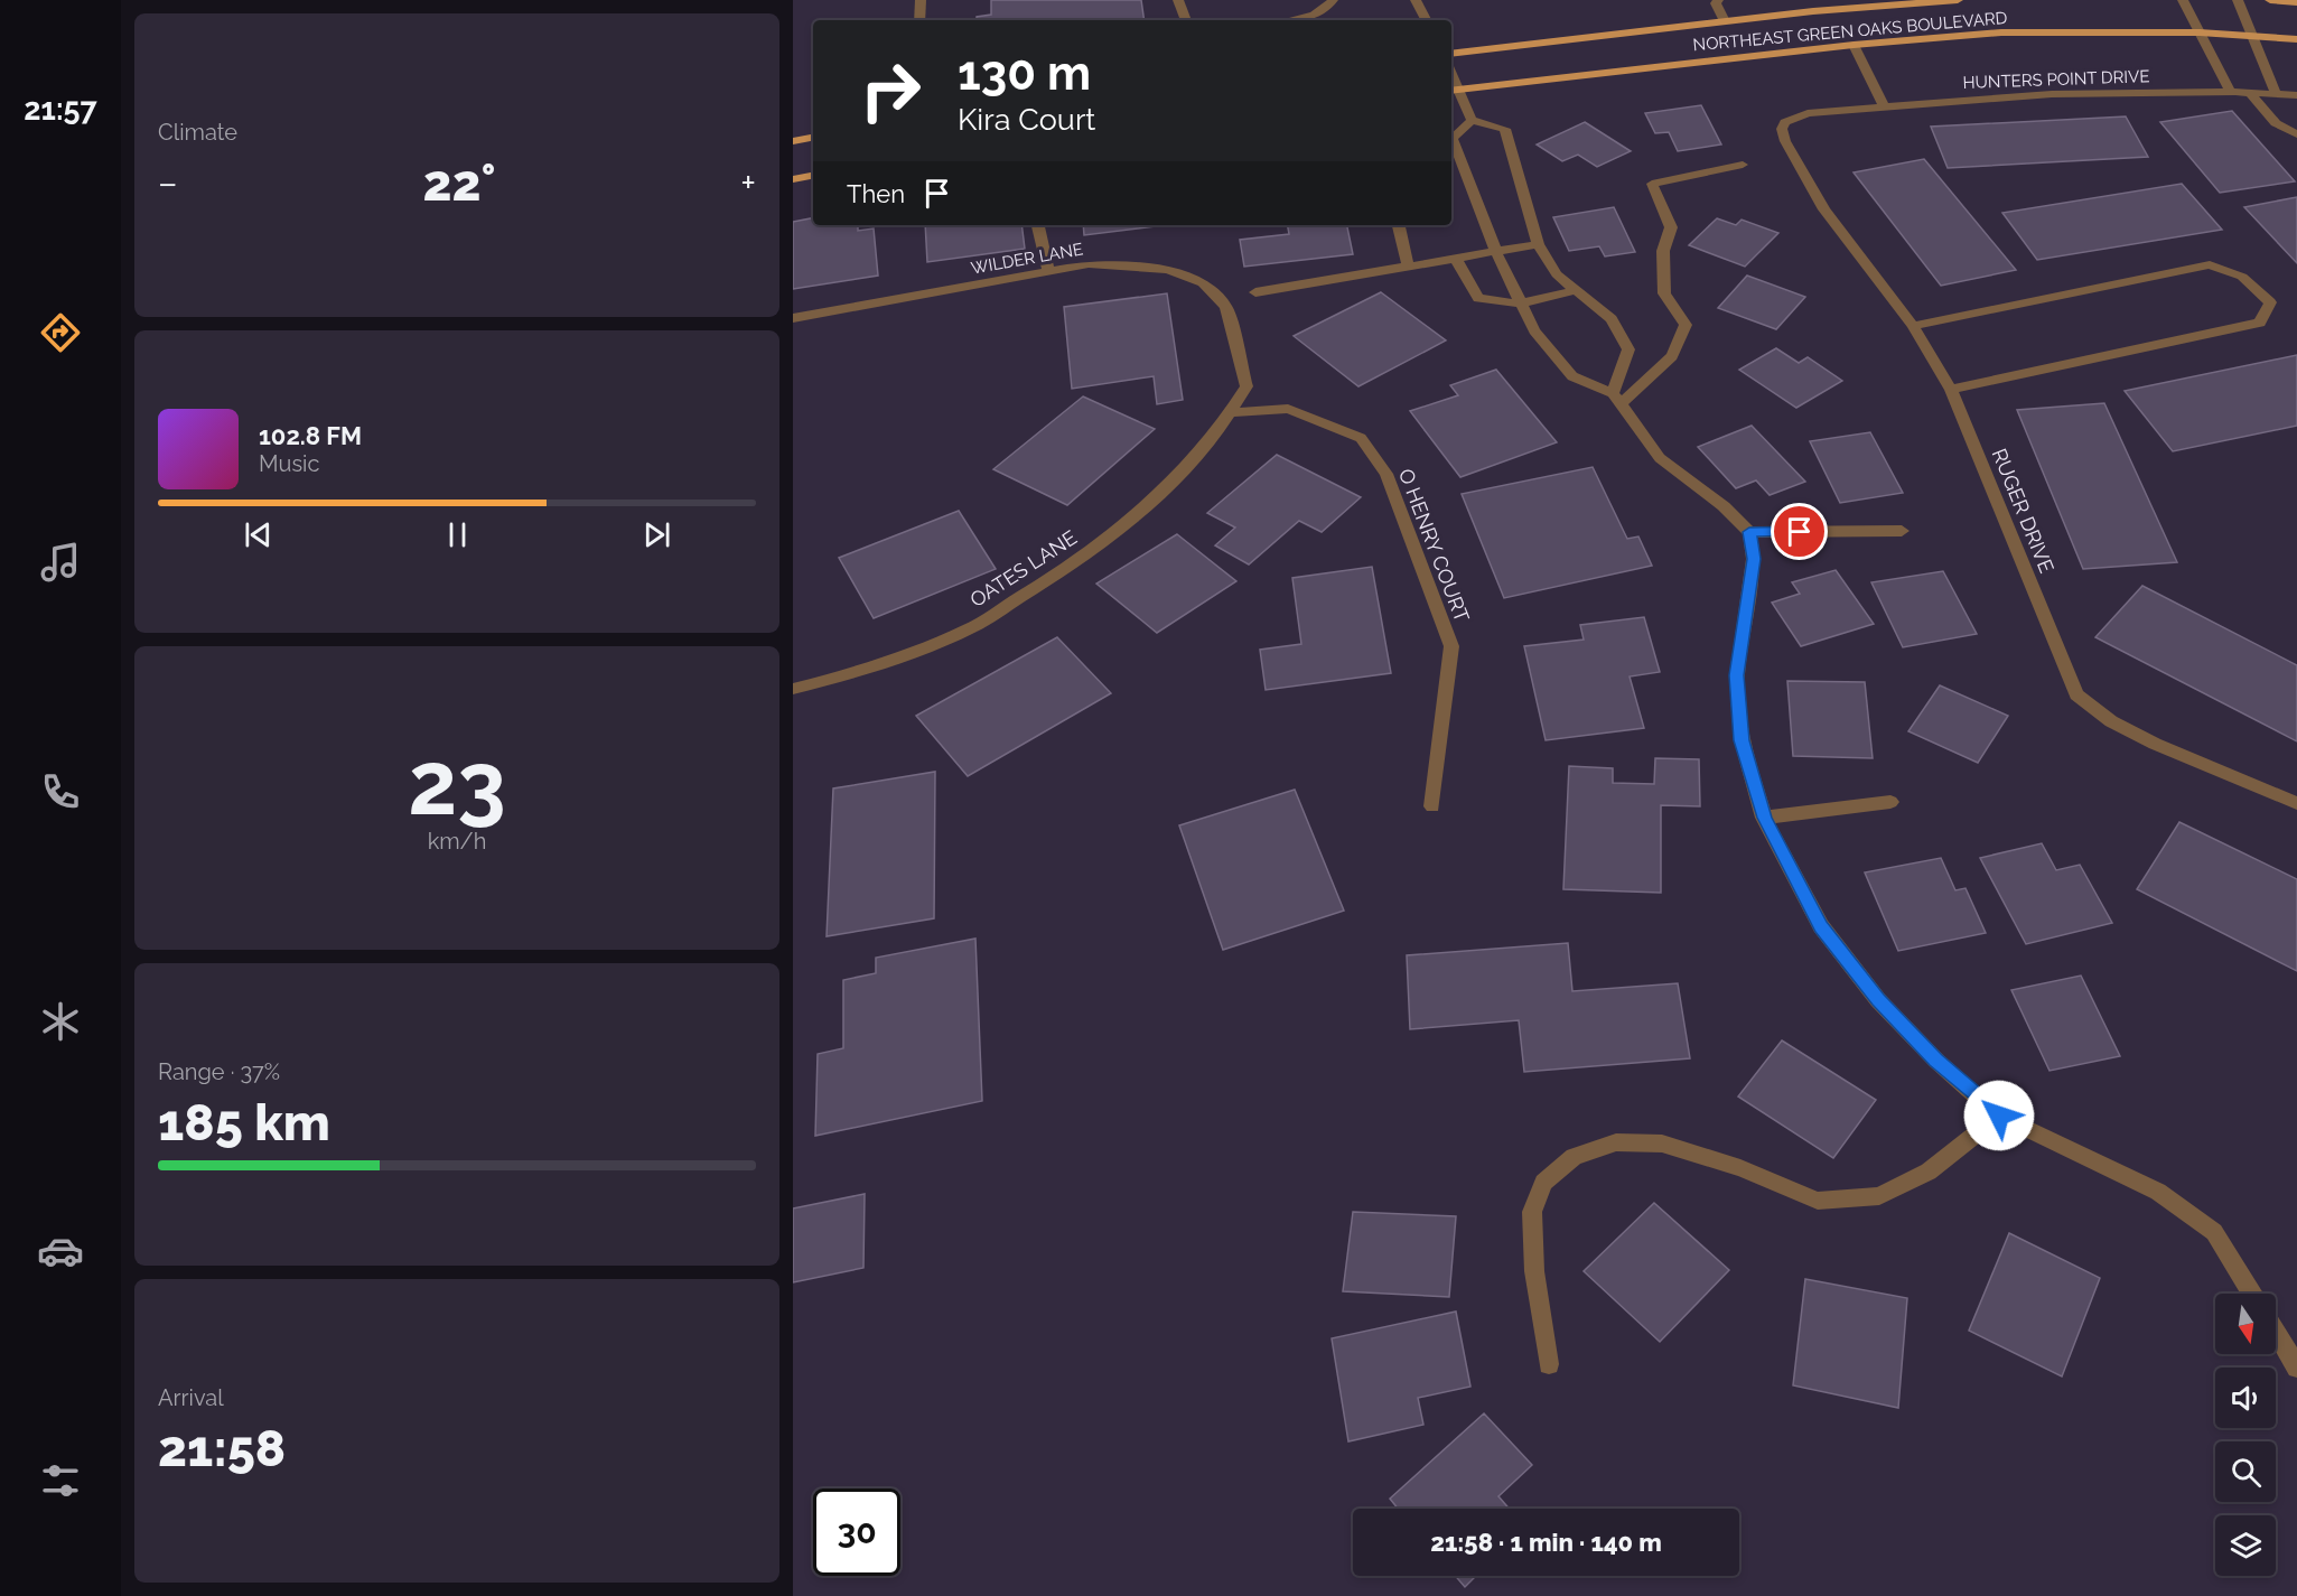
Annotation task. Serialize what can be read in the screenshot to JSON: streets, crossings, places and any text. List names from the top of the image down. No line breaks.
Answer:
{"streets":{"main road":["NORTHEAST GREEN OAKS BOULEVARD"],"street":["HUNTERS POINT DRIVE","WILDER LANE","RUGER DRIVE","O HENRY COURT","OATES LANE"]},"crossings":[["HUNTERS POINT DRIVE","RUGER DRIVE"],["WILDER LANE","O HENRY COURT"],["WILDER LANE","OATES LANE"],["O HENRY COURT","OATES LANE"]],"north":"bottom","page":{"tabs":"21:57","tile":["Climate",["23","km/h"],["Range · 37%","185 km"],["Arrival","21:58"]],"turn":["130 m","Kira Court"],"heat":["−","22°","+"],"then":"Then","song":["102.8 FM","Music"],"limit":"30","trip":"21:58 · 1 min · 140 m"}}
